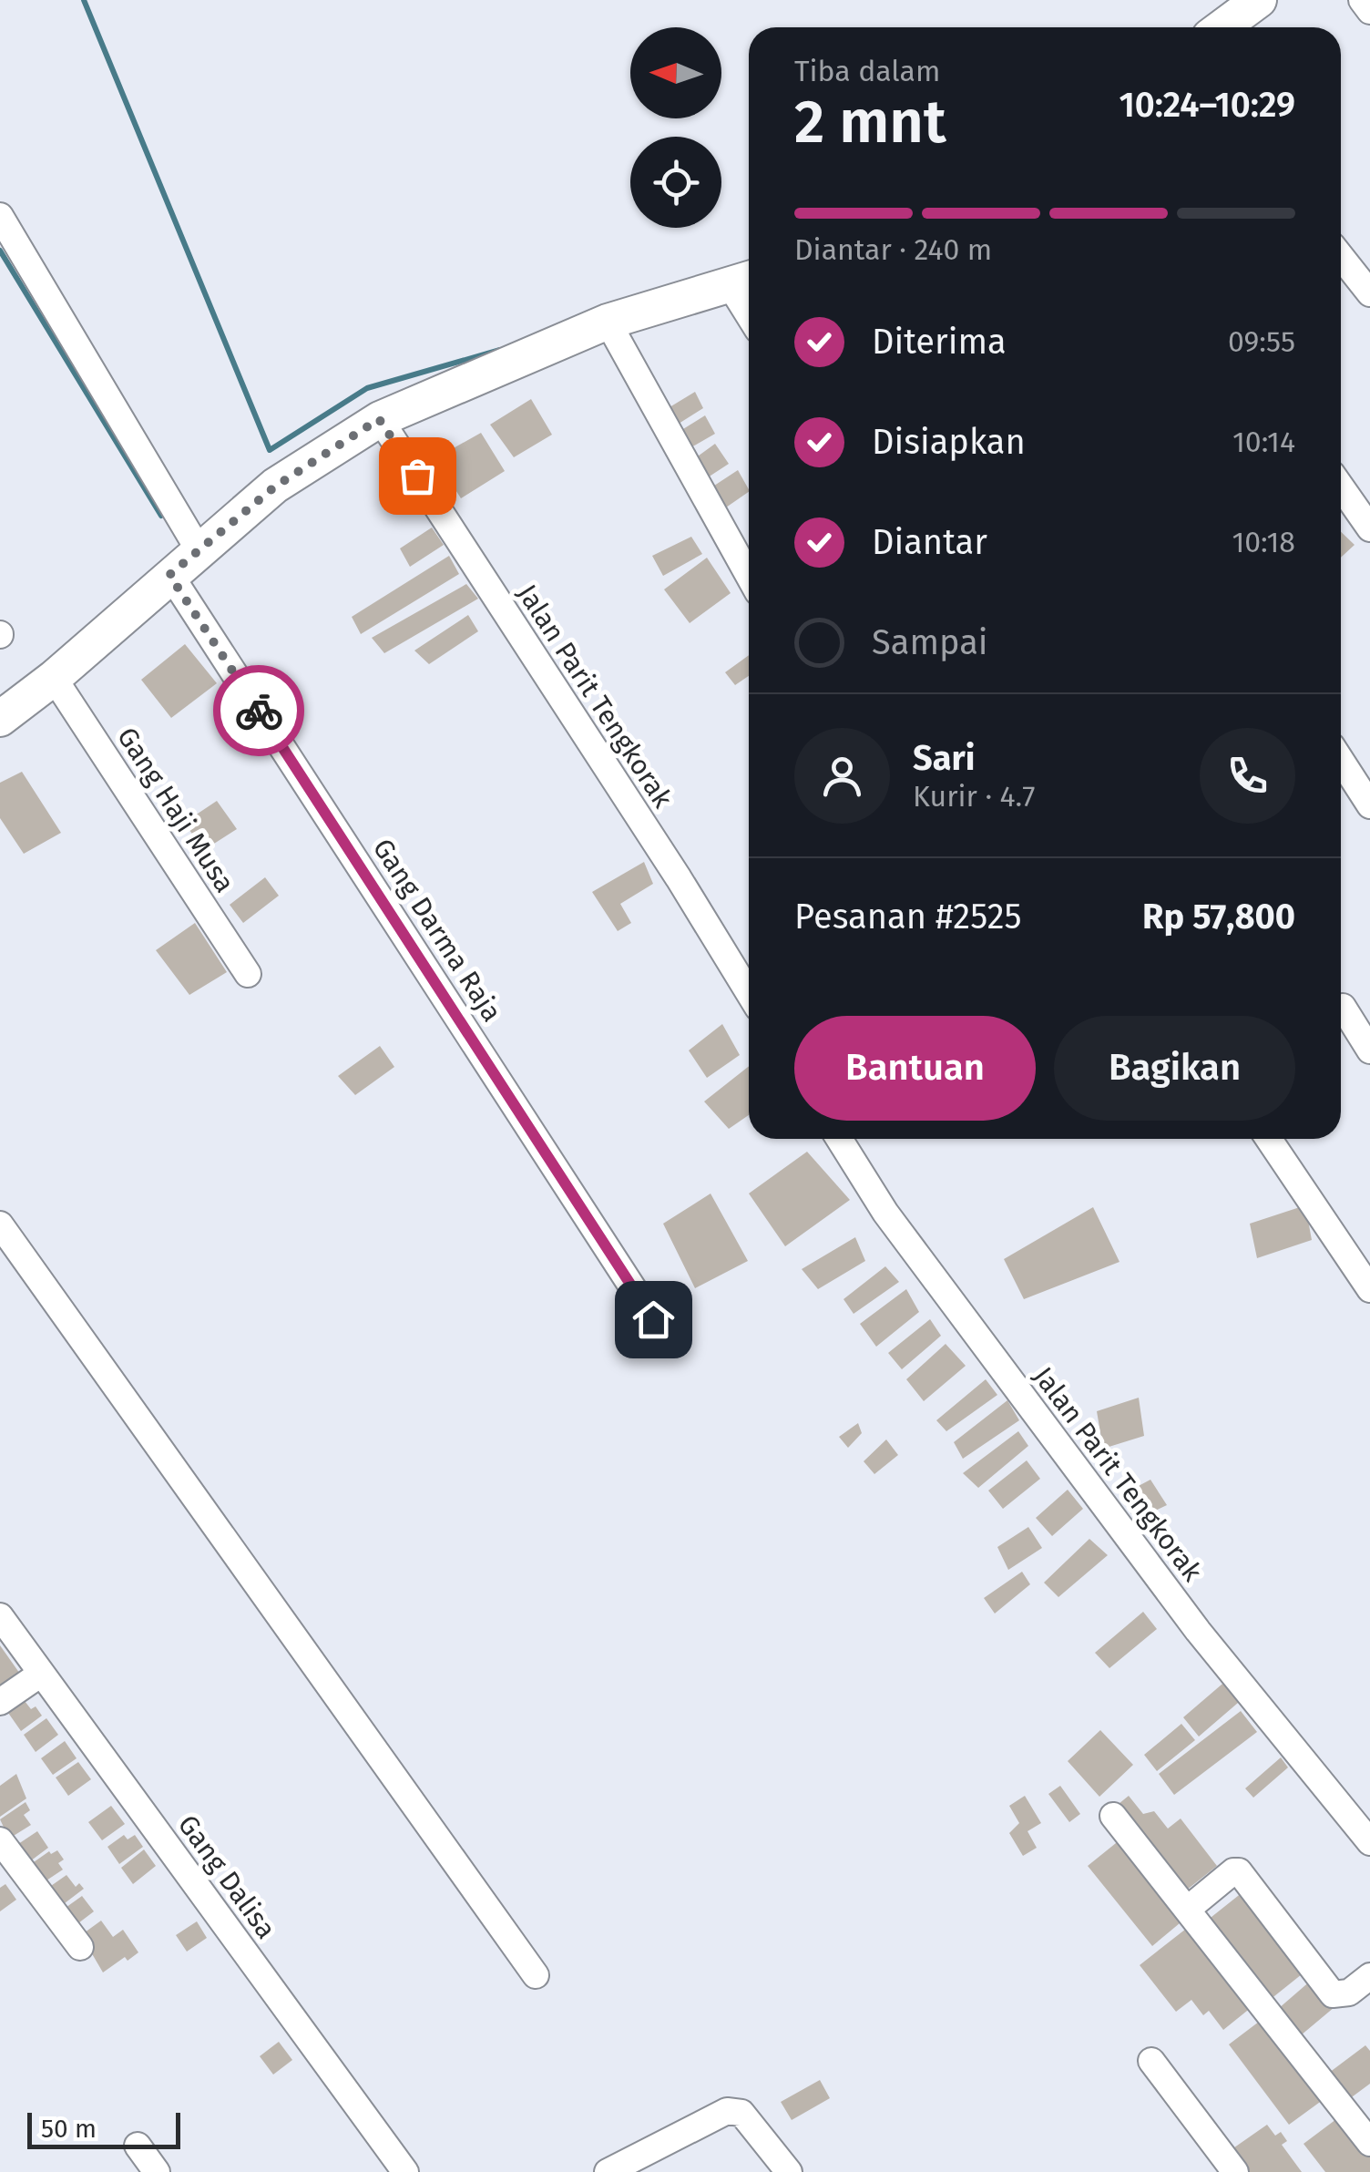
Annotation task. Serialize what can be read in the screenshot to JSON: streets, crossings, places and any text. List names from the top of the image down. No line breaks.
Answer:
{"streets":{"street":["Jalan Parit Tengkorak","Gang Haji Musa","Gang Darma Raja","Gang Dalisa"]},"scale_bar":"50 m","north":"left","page":{"heading":["2 mnt","Tiba dalam","10:24–10:29"],"panel":["Sari","Kurir · 4.7","Pesanan #2525","Rp 57,800"],"bar":"Diantar · 240 m","list":[["Diterima","09:55"],["Disiapkan","10:14"],["Diantar","10:18"],"Sampai"],"buttons":["Bantuan","Bagikan"],"scale":"50 m"}}
